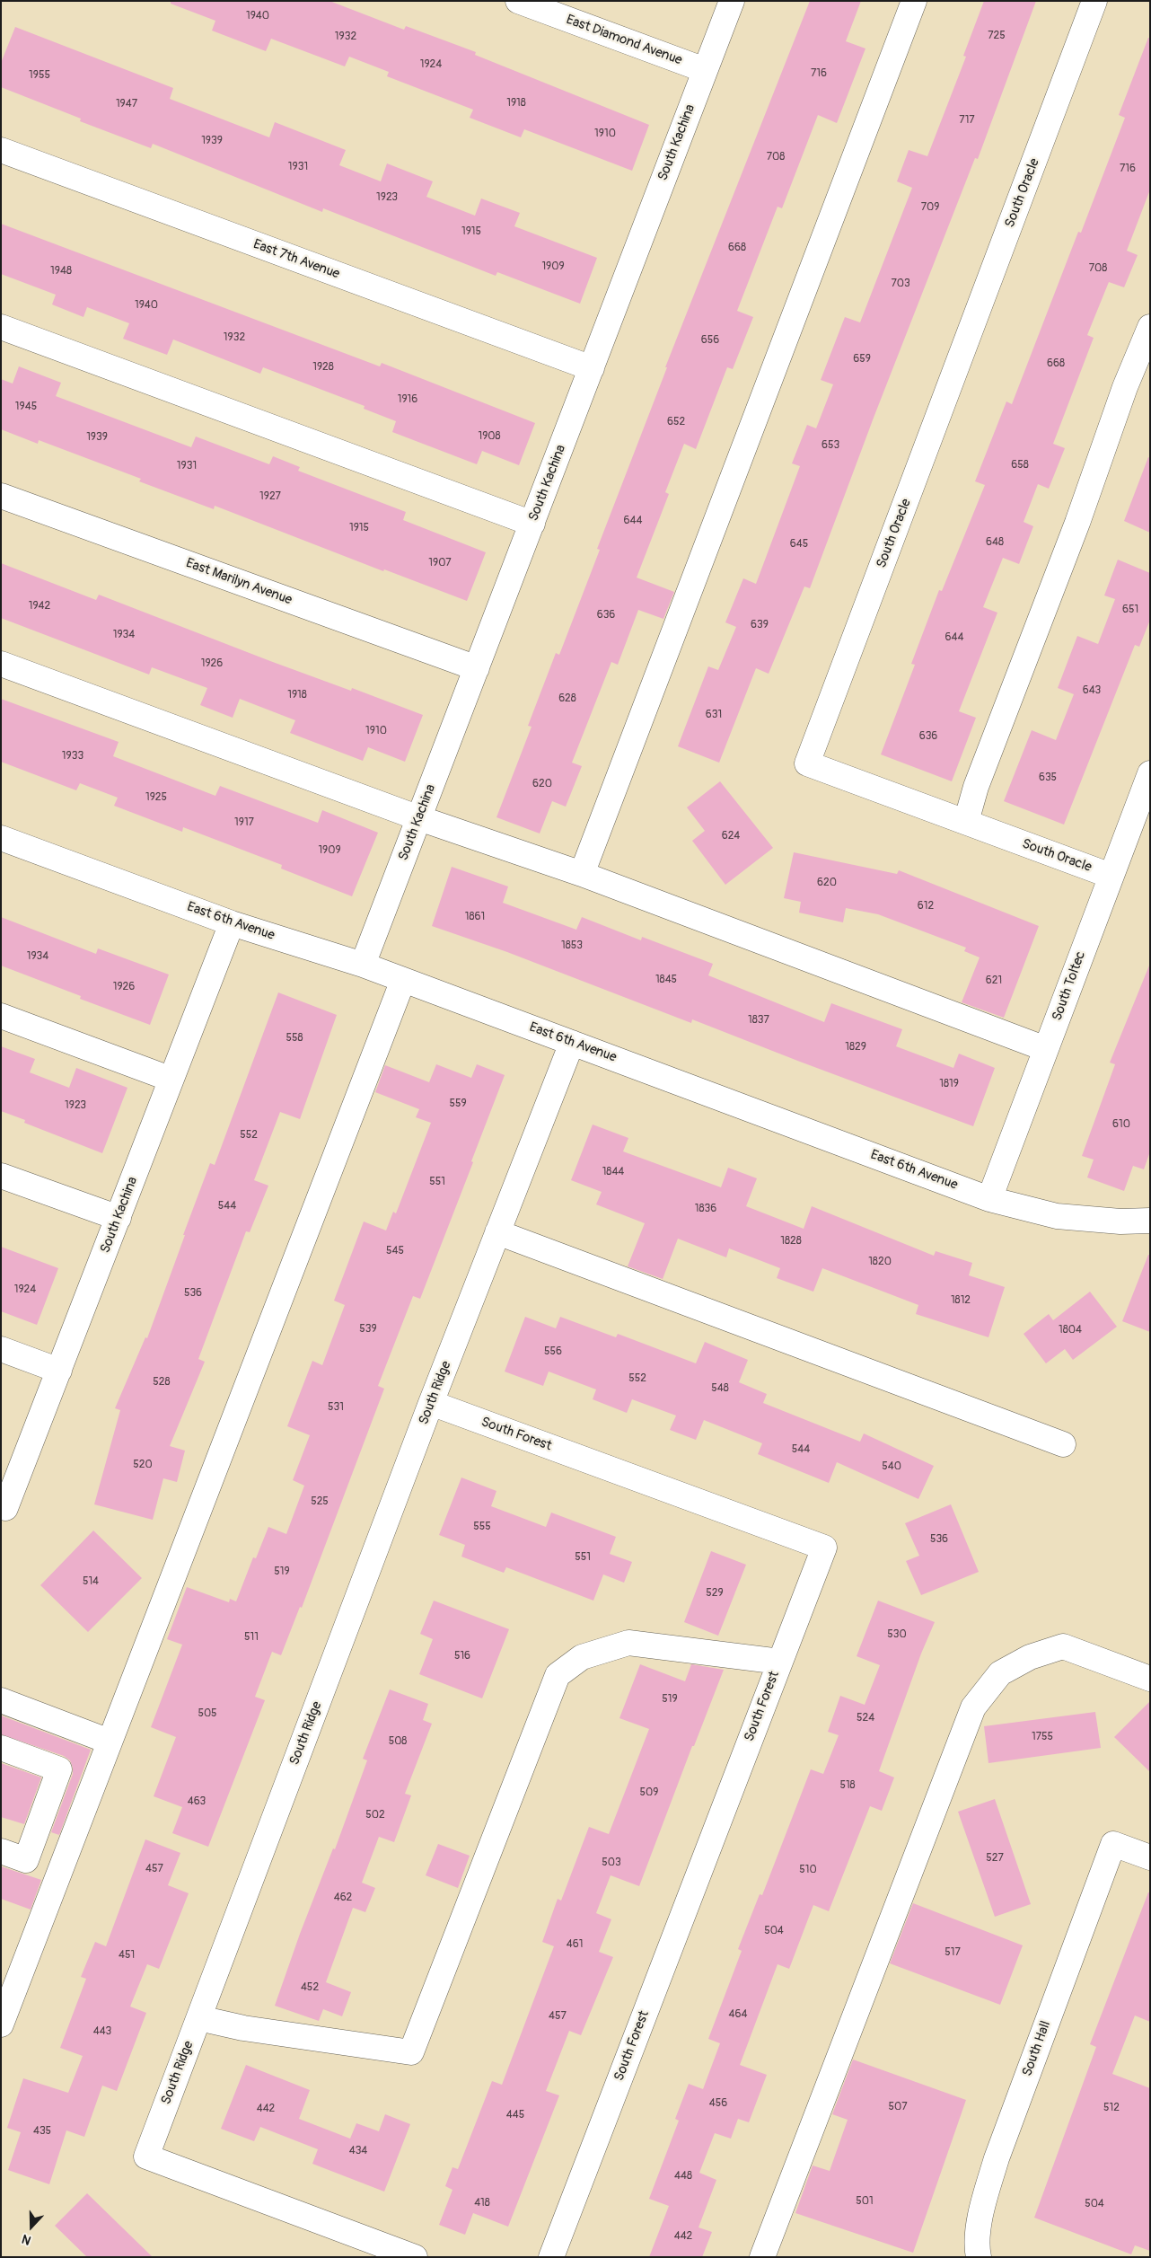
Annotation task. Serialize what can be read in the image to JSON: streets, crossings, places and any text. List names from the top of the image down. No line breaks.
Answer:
{"streets":{"street":["East Diamond Avenue","South Kachina","South Oracle","East 7th Avenue","East Marilyn Avenue","East 6th Avenue","South Toltec","South Ridge","South Forest","South Hall"]},"crossings":[["East Diamond Avenue","South Kachina"],["South Kachina","East 7th Avenue"],["South Kachina","East Marilyn Avenue"],["South Kachina","East 6th Avenue"],["South Oracle","South Toltec"],["East 6th Avenue","South Toltec"],["East 6th Avenue","South Ridge"],["South Ridge","South Forest"]],"house_numbers":["1940","725","1932","1924","716","1955","1918","1947","717","1910","1939","708","1931","716","1923","709","1915","668","1909","708","1948","703","1940","1932","656","659","668","1928","1916","1945","652","1908","1939","653","658","1931","1927","644","1915","648","645","1907","1942","651","636","639","1934","644","1926","643","1918","628","631","1910","636","1933","635","620","1925","1917","624","1909","620","612","1861","1853","1934","1845","621","1926","1837","558","1829","1819","559","1923","610","552","1844","551","544","1836","1828","545","1820","1924","536","1812","539","1804","556","552","528","548","531","544","520","540","525","555","536","551","519","514","529","530","511","516","519","505","524","1755","508","518","509","463","502","527","503","457","510","462","504","461","517","451","452","464","457","443","456","507","512","442","445","435","434","448","501","418","504","442"],"north":"bottom"}
